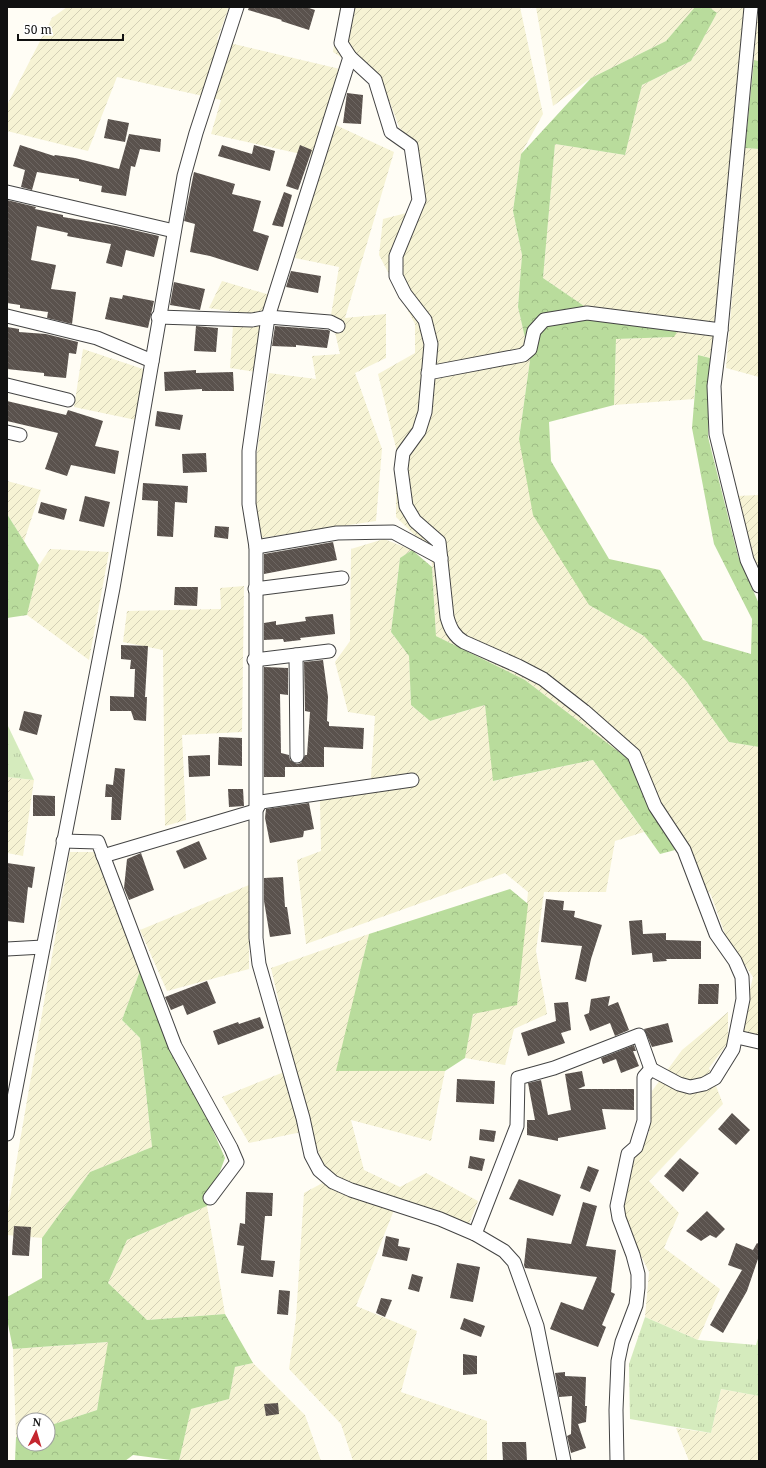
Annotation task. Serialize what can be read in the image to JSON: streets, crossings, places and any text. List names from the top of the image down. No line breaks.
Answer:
{"scale_bar":"50 m","north":"top"}
